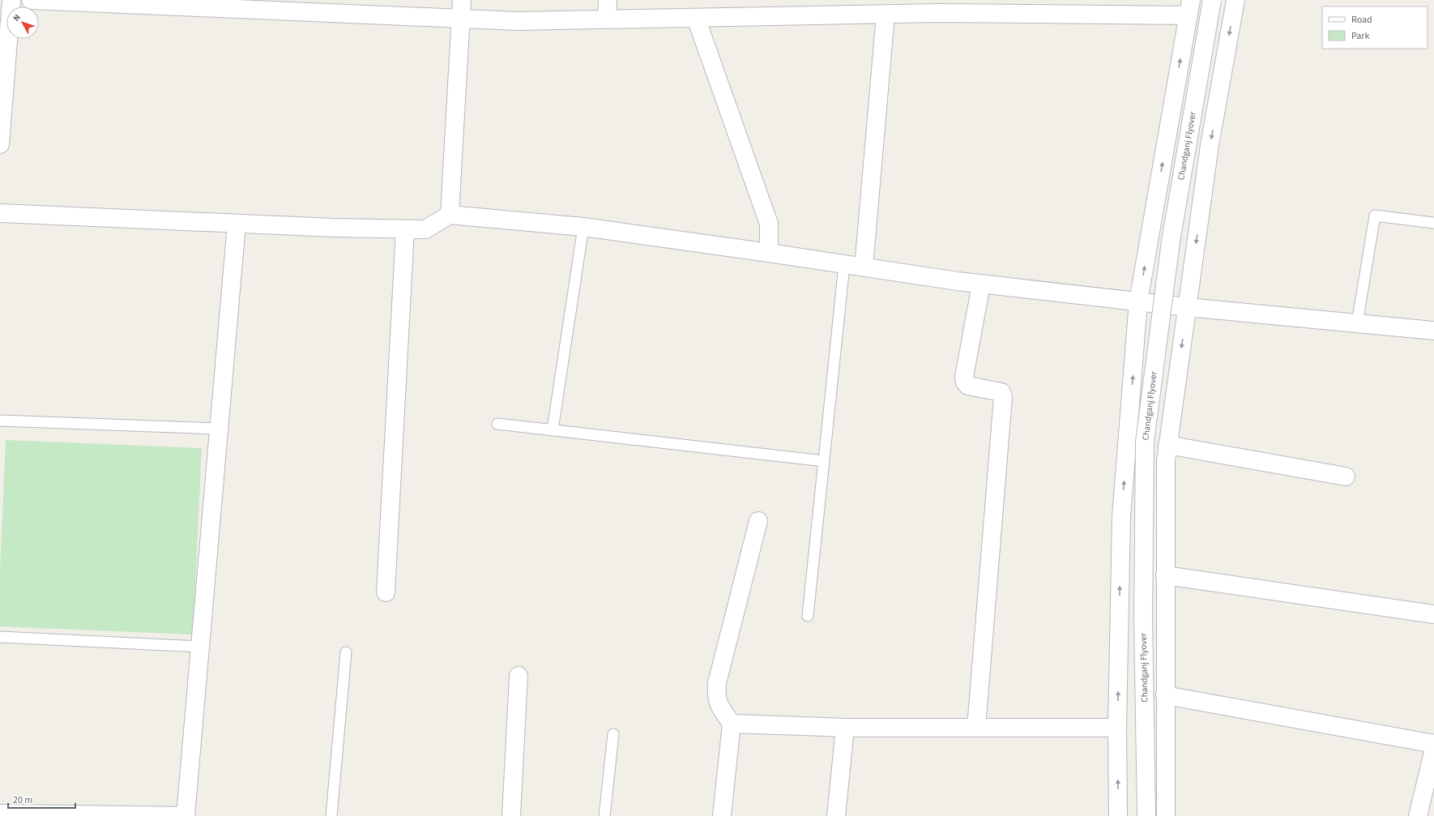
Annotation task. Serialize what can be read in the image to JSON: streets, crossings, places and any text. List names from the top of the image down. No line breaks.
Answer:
{"streets":{"street":["Chandganj Flyover"]},"legend":["Road","Park"],"scale_bar":"20 m","north":"top left"}
